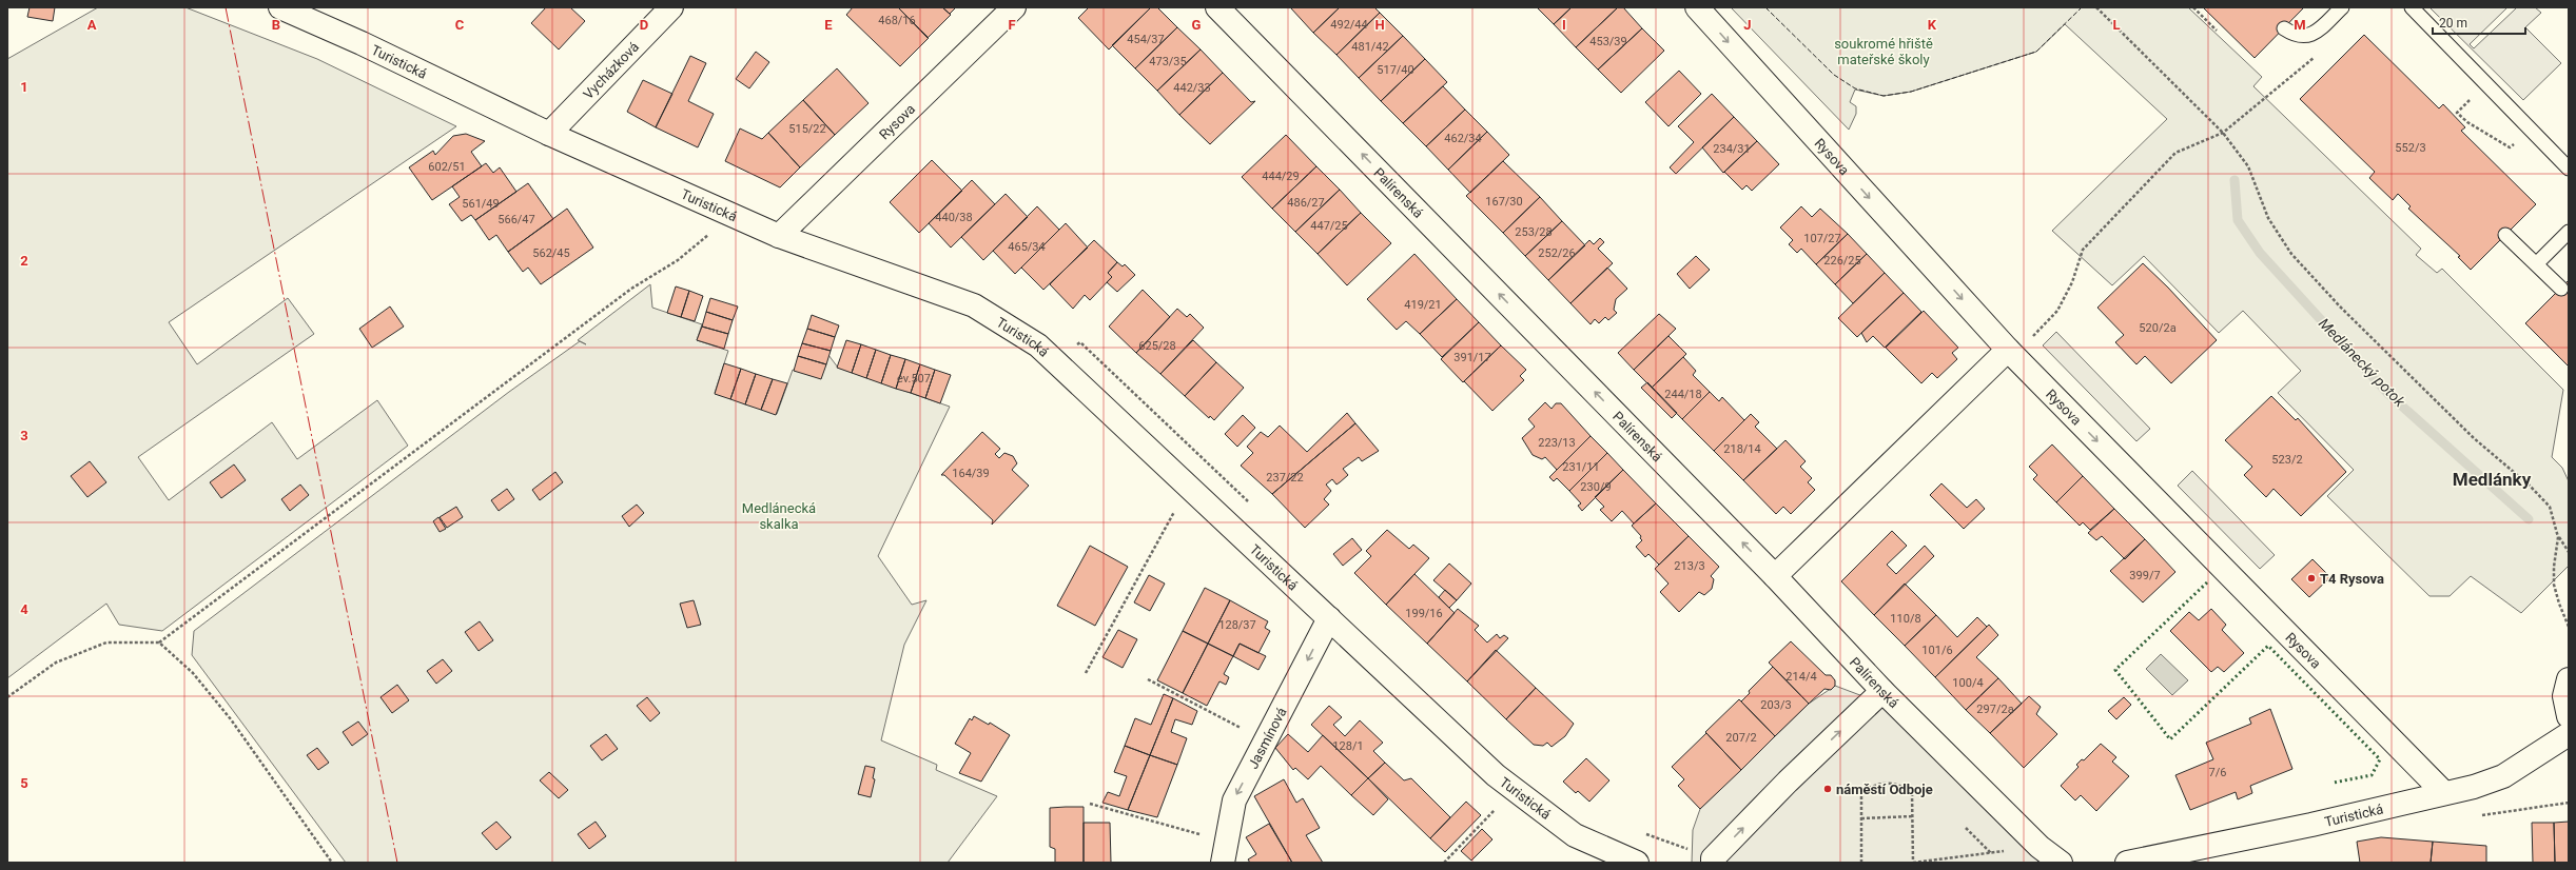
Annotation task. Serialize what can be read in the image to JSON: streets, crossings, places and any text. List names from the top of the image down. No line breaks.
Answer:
{"streets":{"street":["Turistická","Vycházková","Rysova","Palírenská","Jasmínová"]},"crossings":[["Turistická","Vycházková"],["Turistická","Rysova"],["Turistická","Jasmínová"]],"one_way":["Rysova","Palírenská","Jasmínová"],"districts":["Medlánky"],"water":["Medlánecký potok"],"parks":["soukromé hřiště mateřské školy","Medlánecká skalka"],"places":["T4 Rysova","náměstí Odboje"],"house_numbers":["468/16","492/44","454/37","453/39","481/42","473/35","517/40","442/33","515/22","462/34","552/3","234/31","602/51","444/29","167/30","486/27","561/49","440/38","566/47","447/25","253/28","107/27","465/34","562/45","252/26","226/25","419/21","520/2a","625/28","391/17","ev.507","244/18","223/13","218/14","523/2","231/11","164/39","237/22","230/9","213/3","399/7","199/16","110/8","128/37","101/6","214/4","100/4","203/3","297/2a","207/2","128/1","7/6"],"scale_bar":"20 m","grid":{"columns":["A","B","C","D","E","F","G","H","I","J","K","L","M"],"rows":["1","2","3","4","5"]}}
